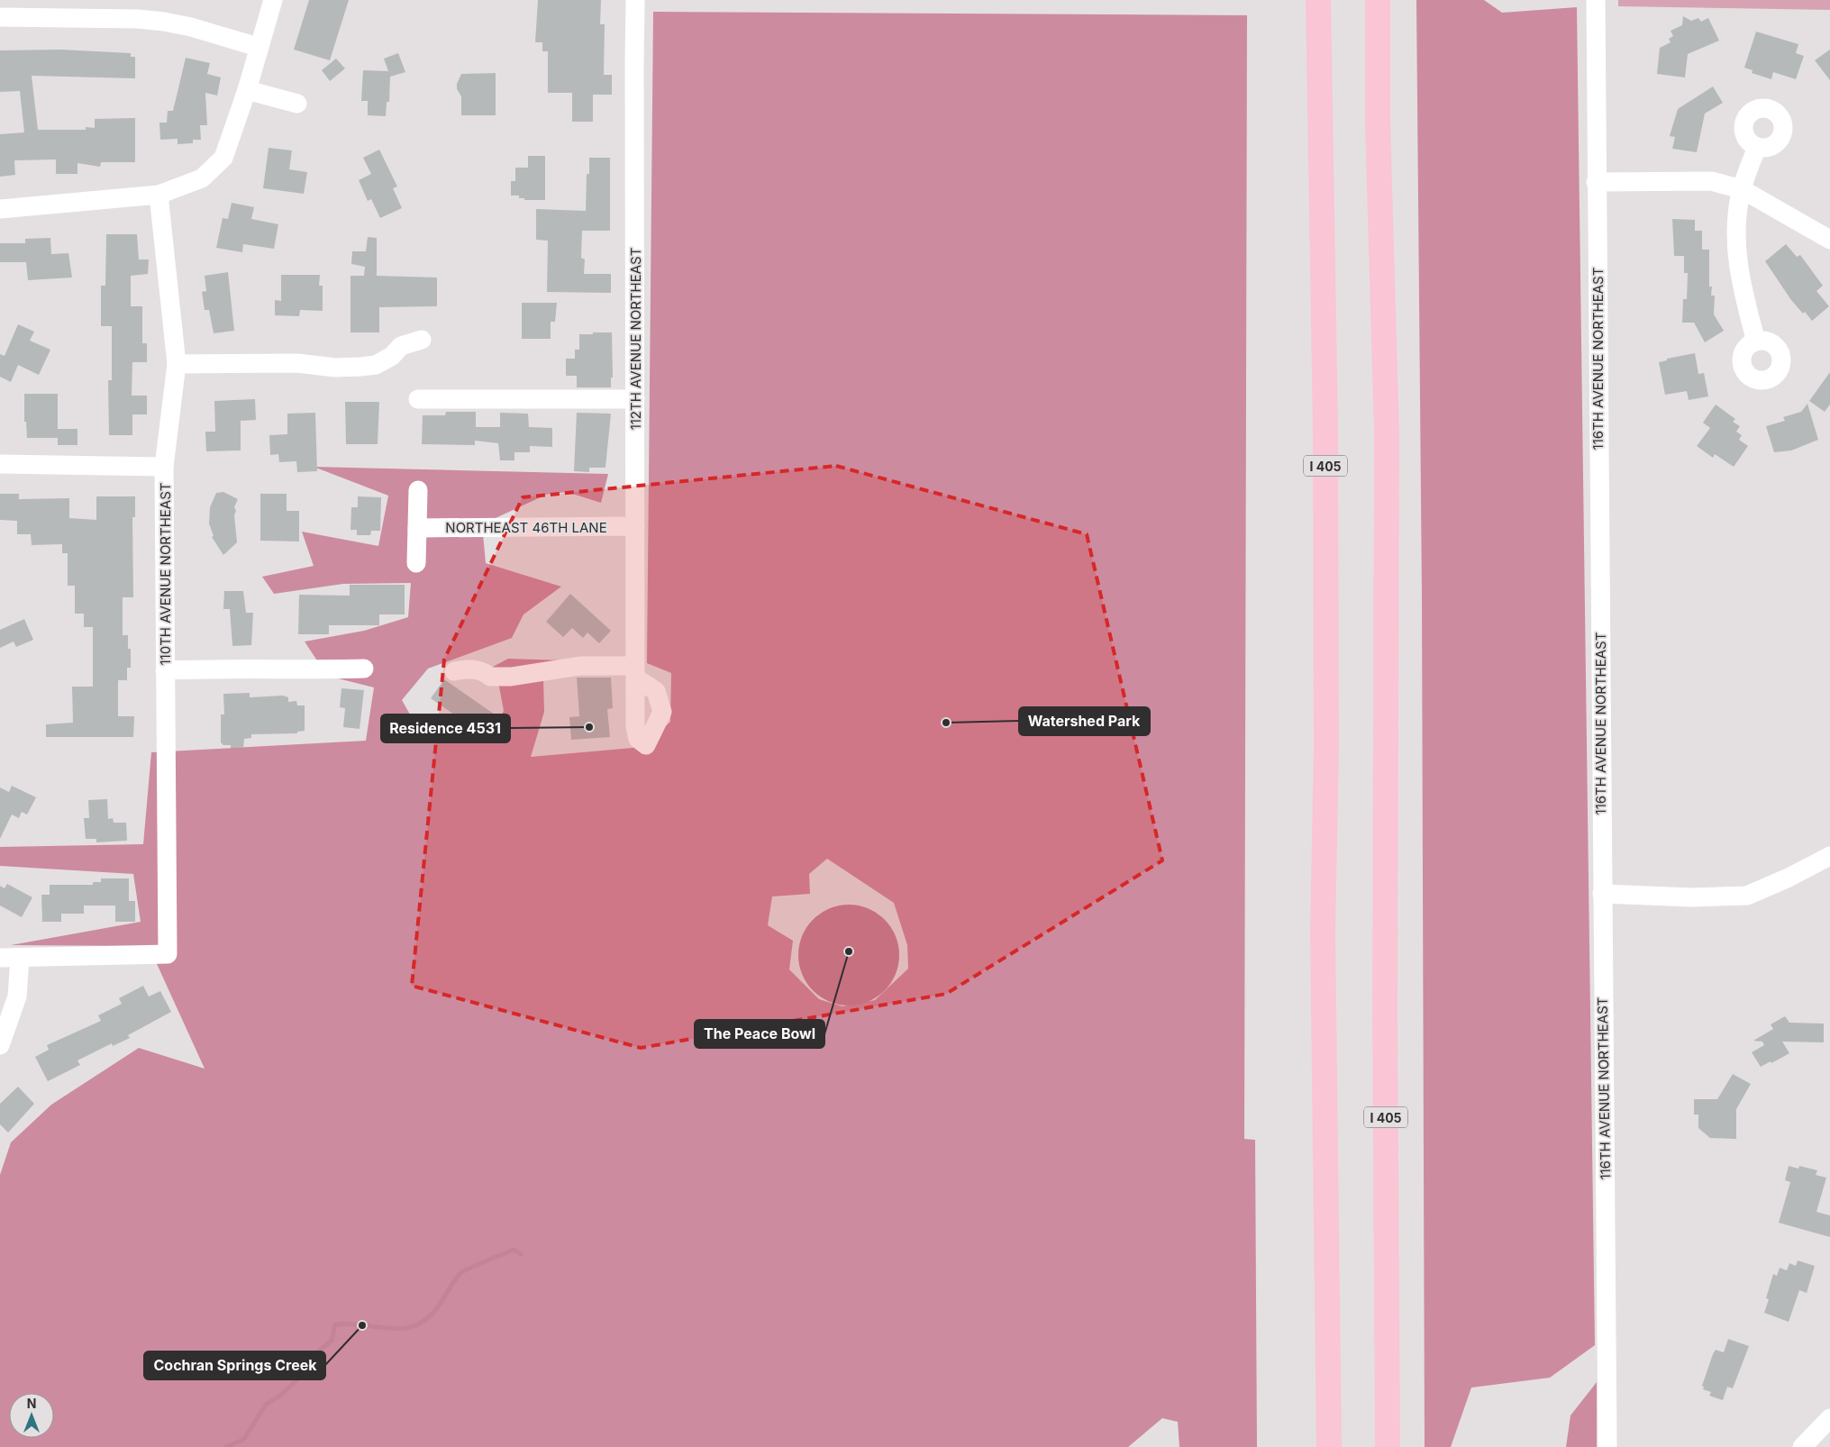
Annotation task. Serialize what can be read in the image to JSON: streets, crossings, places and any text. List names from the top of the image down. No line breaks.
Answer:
{"streets":{"highway":["I 405"],"street":["112TH AVENUE NORTHEAST","116TH AVENUE NORTHEAST","NORTHEAST 46TH LANE","110TH AVENUE NORTHEAST"]},"crossings":[["112TH AVENUE NORTHEAST","NORTHEAST 46TH LANE"]],"places":["Watershed Park","Residence 4531","The Peace Bowl","Cochran Springs Creek"],"north":"top"}
